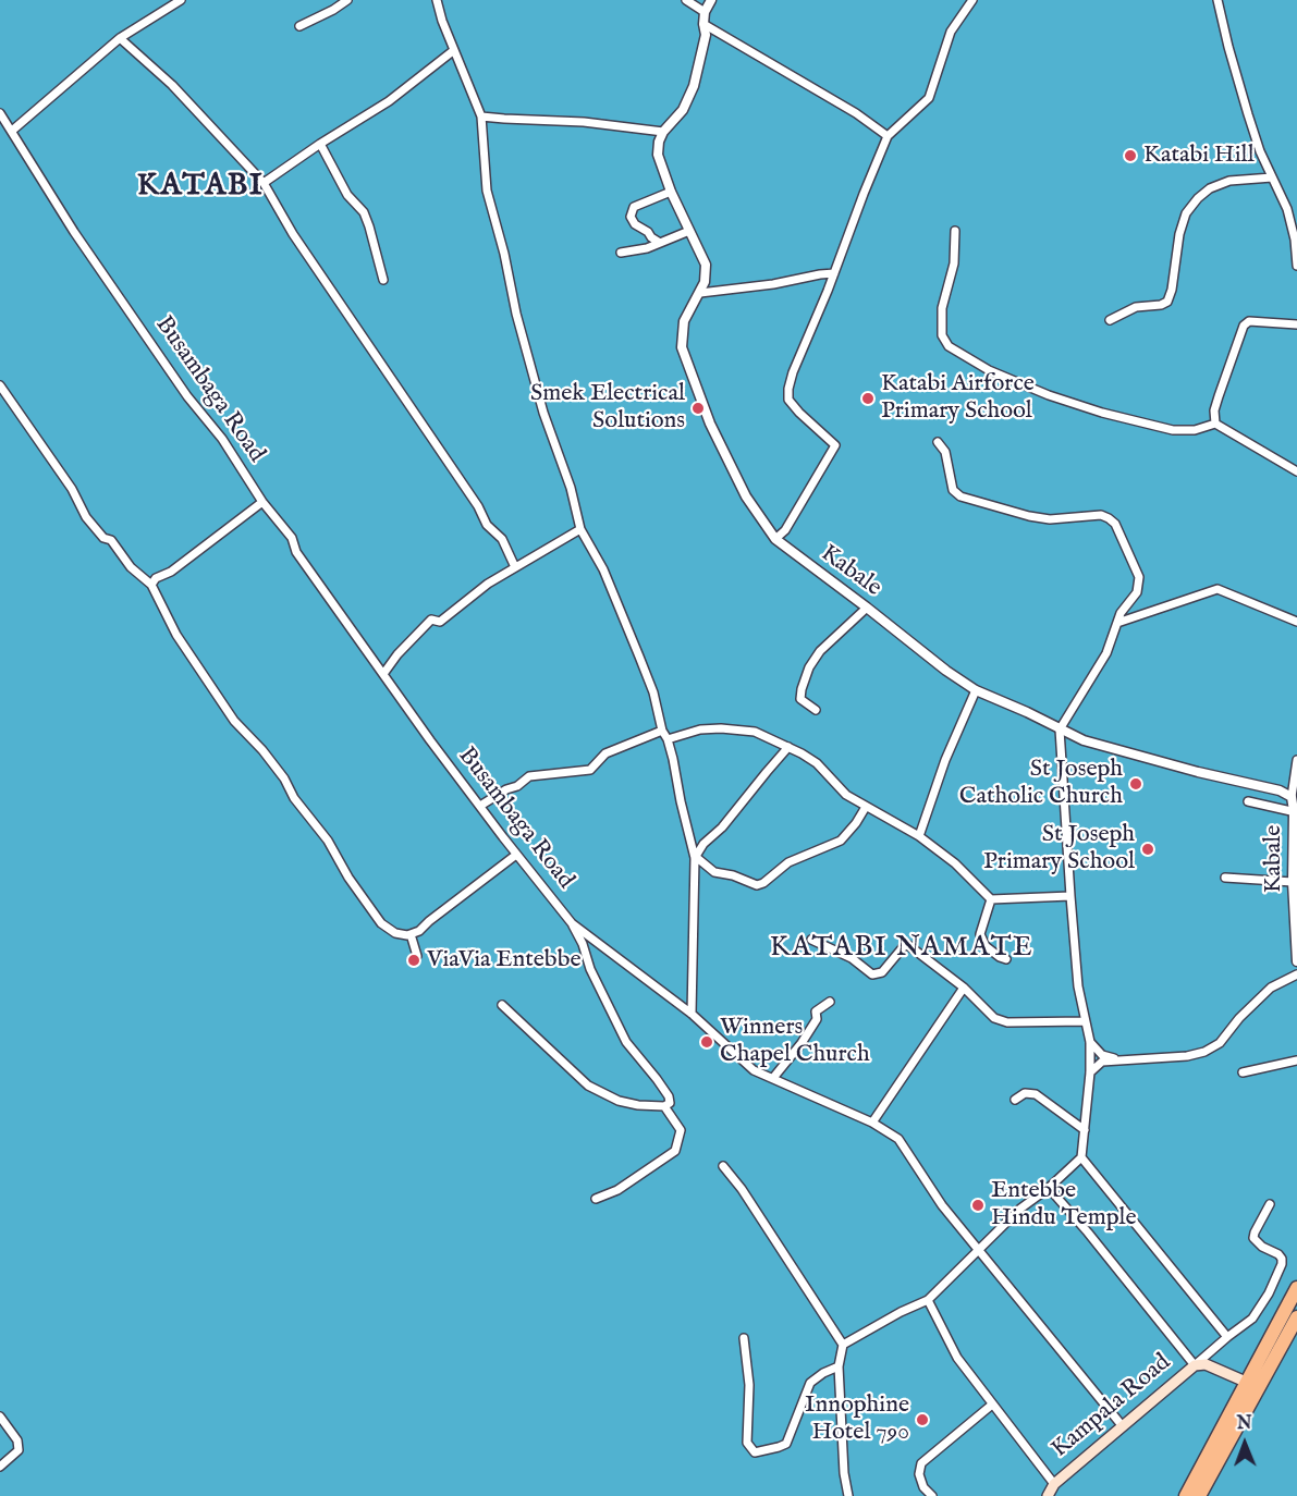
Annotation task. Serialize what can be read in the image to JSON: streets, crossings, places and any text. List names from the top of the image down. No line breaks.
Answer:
{"streets":{"main road":["Kampala Road"],"street":["Busambaga Road","Kabale"]},"crossings":[["Busambaga Road","Kampala Road"]],"districts":["KATABI","KATABI NAMATE"],"places":["Katabi Hill","Katabi Airforce Primary School","Smek Electrical Solutions","St Joseph Catholic Church","St Joseph Primary School","ViaVia Entebbe","Winners Chapel Church","Entebbe Hindu Temple","Innophine Hotel 790"],"north":"top"}
